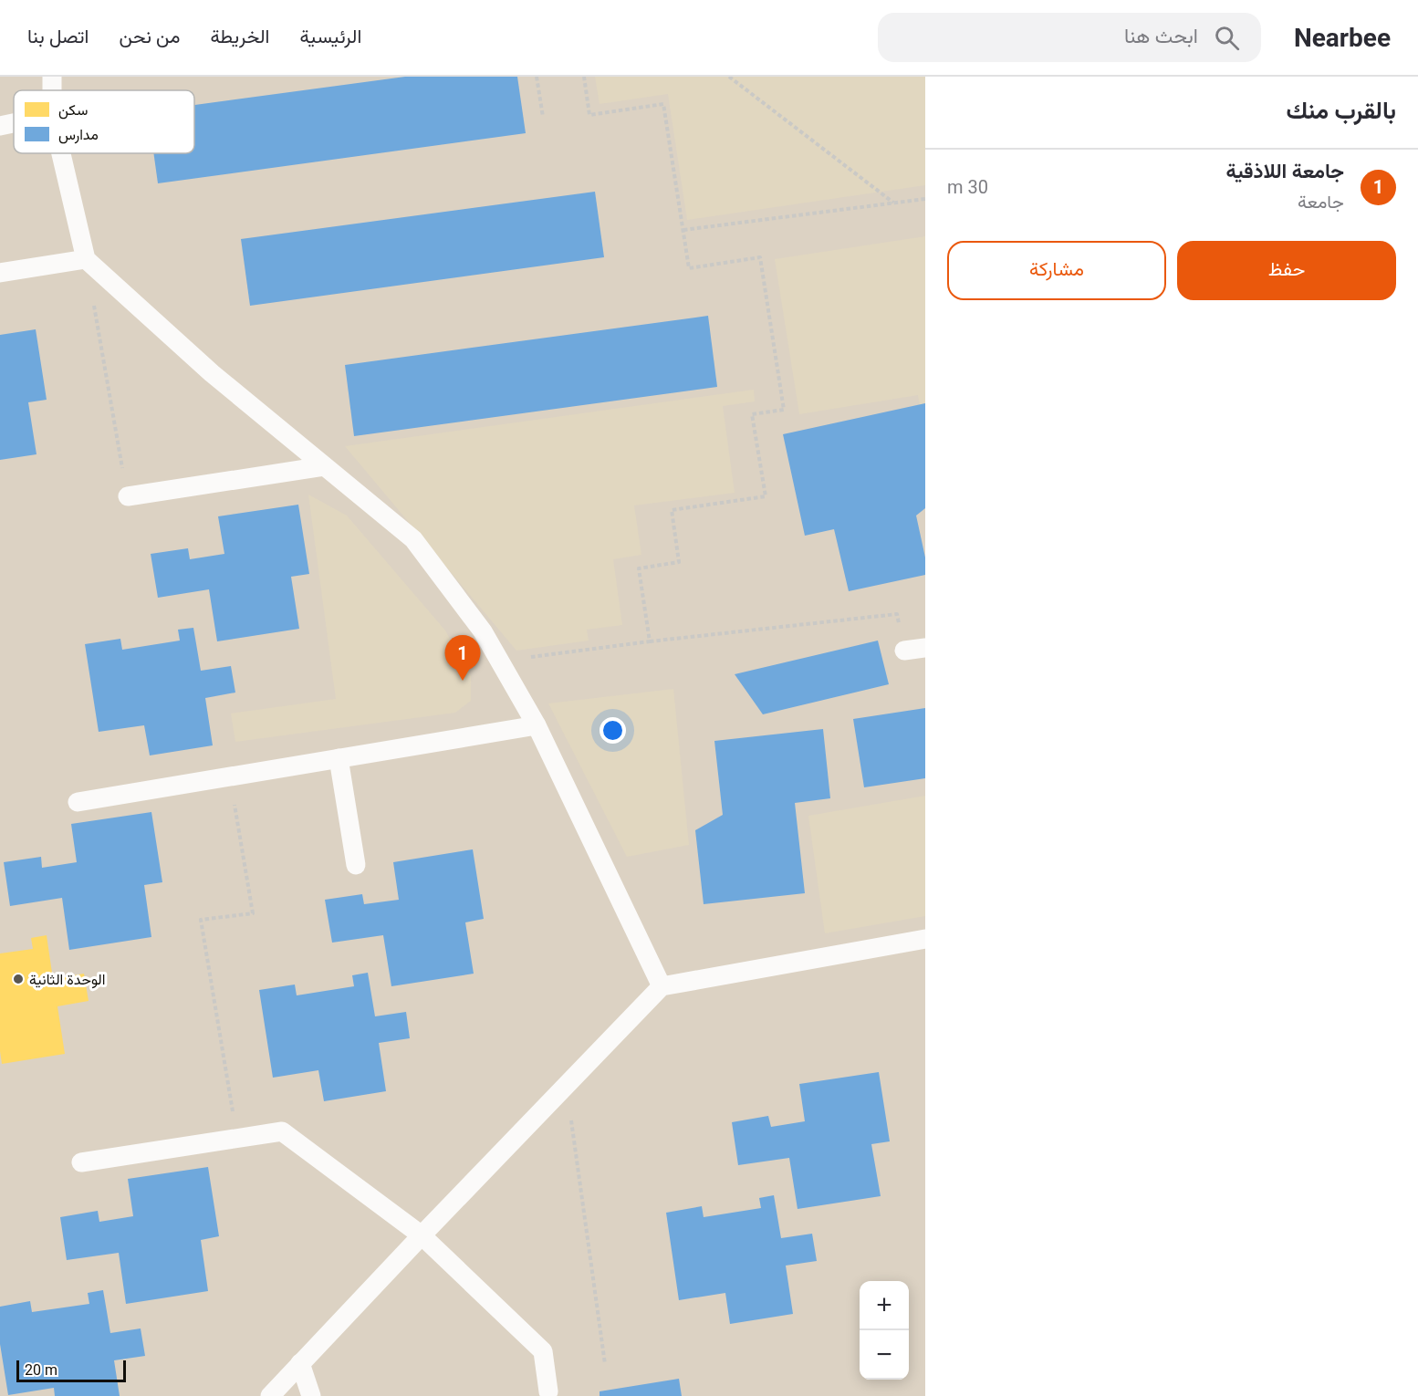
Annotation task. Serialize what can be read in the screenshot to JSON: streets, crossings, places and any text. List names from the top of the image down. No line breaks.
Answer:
{"places":["الوحدة الثانية"],"legend":["سكن","مدارس"],"scale_bar":"20 m","page":{"header":"Nearbee","search":"ابحث هنا","nav":["الرئيسية","الخريطة","من نحن","اتصل بنا"],"heading":"بالقرب منك","list":[{"mark":"1","name":"جامعة اللاذقية","note":"جامعة","value":"30 m"}],"buttons":["حفظ","مشاركة"],"pins":"1","map_buttons":["+","−"],"scale":"20 m"}}
